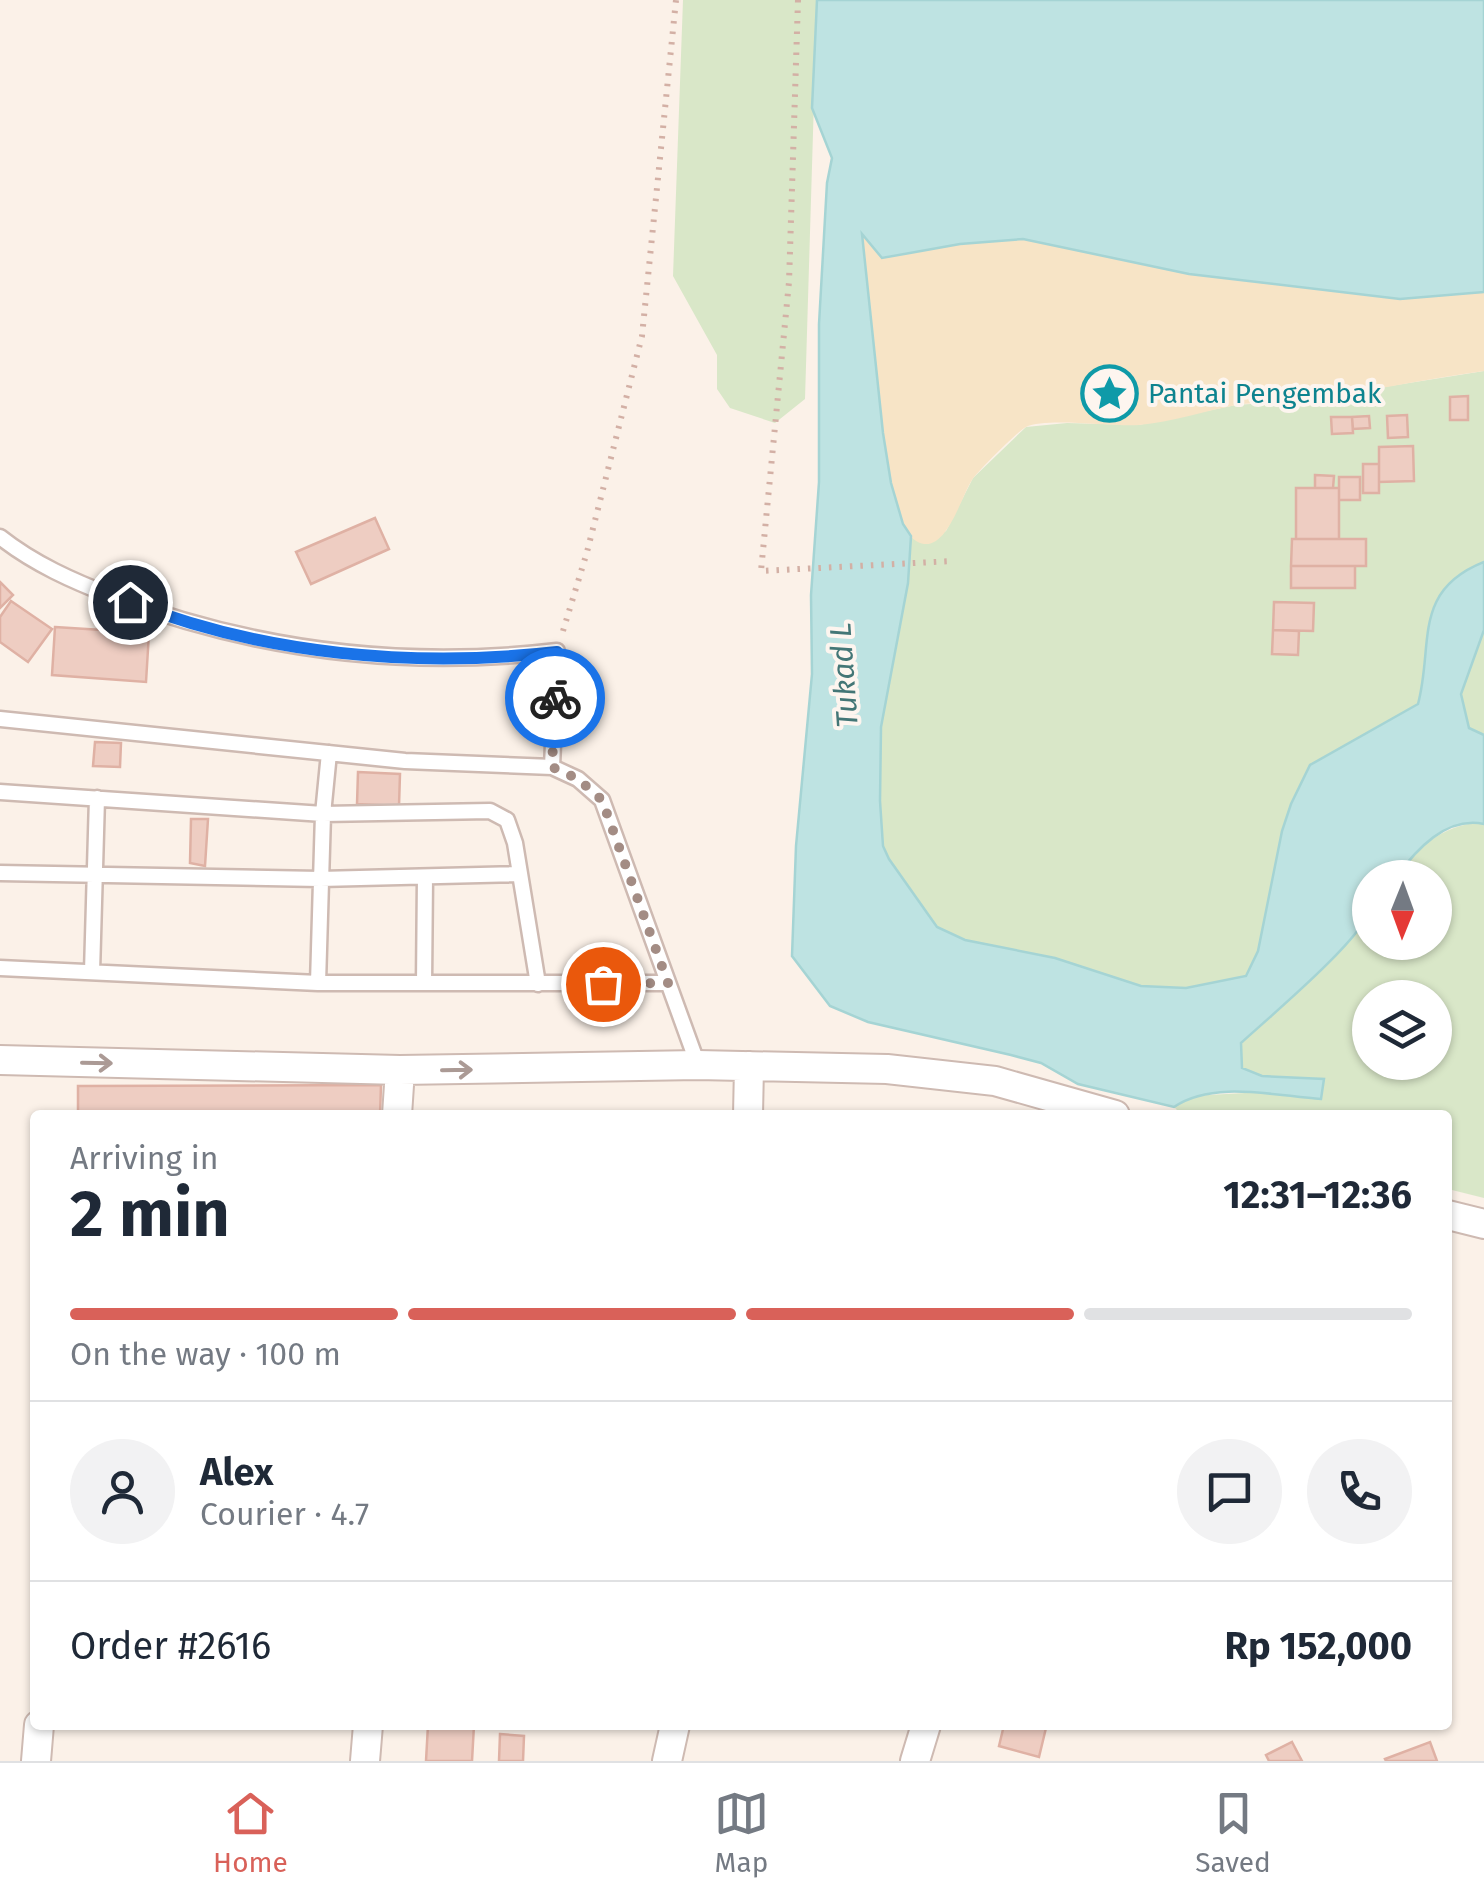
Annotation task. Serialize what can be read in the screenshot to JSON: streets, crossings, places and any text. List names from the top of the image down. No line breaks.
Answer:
{"water":["Tukad L"],"places":{"place":["Pantai Pengembak"]},"north":"bottom","page":{"heading":["2 min","Arriving in","12:31–12:36"],"panel":["Alex","Courier · 4.7","Order #2616","Rp 152,000"],"bar":"On the way · 100 m","tabs":["Home","Map","Saved"]}}
